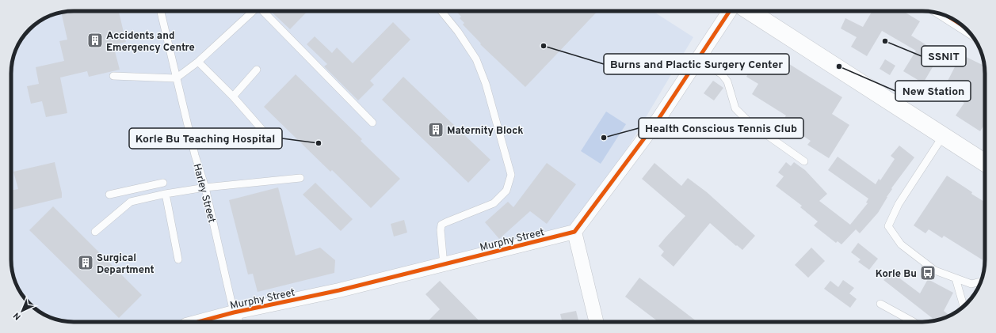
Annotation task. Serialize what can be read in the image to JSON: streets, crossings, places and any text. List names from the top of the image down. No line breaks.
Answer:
{"streets":{"street":["Murphy Street"],"lane":["Harley Street"]},"crossings":[["Harley Street","Murphy Street"]],"places":{"building":["Accidents and Emergency Centre","Maternity Block","Surgical Department"],"other":["SSNIT","Burns and Plactic Surgery Center","New Station","Health Conscious Tennis Club","Korle Bu Teaching Hospital"],"bus stop":["Korle Bu"]},"north":"bottom left"}
